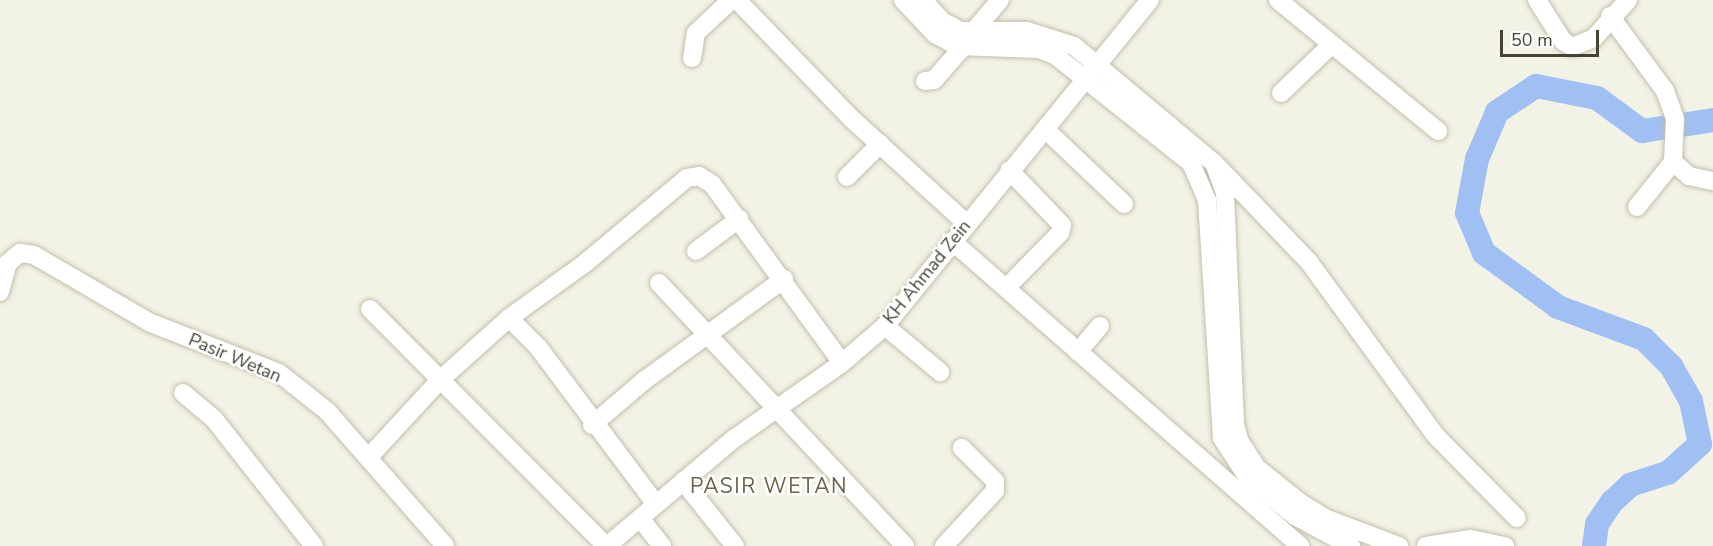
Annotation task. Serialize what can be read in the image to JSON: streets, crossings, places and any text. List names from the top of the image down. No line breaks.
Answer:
{"streets":{"street":["KH Ahmad Zein","Pasir Wetan"]},"districts":["PASIR WETAN"],"scale_bar":"50 m"}
